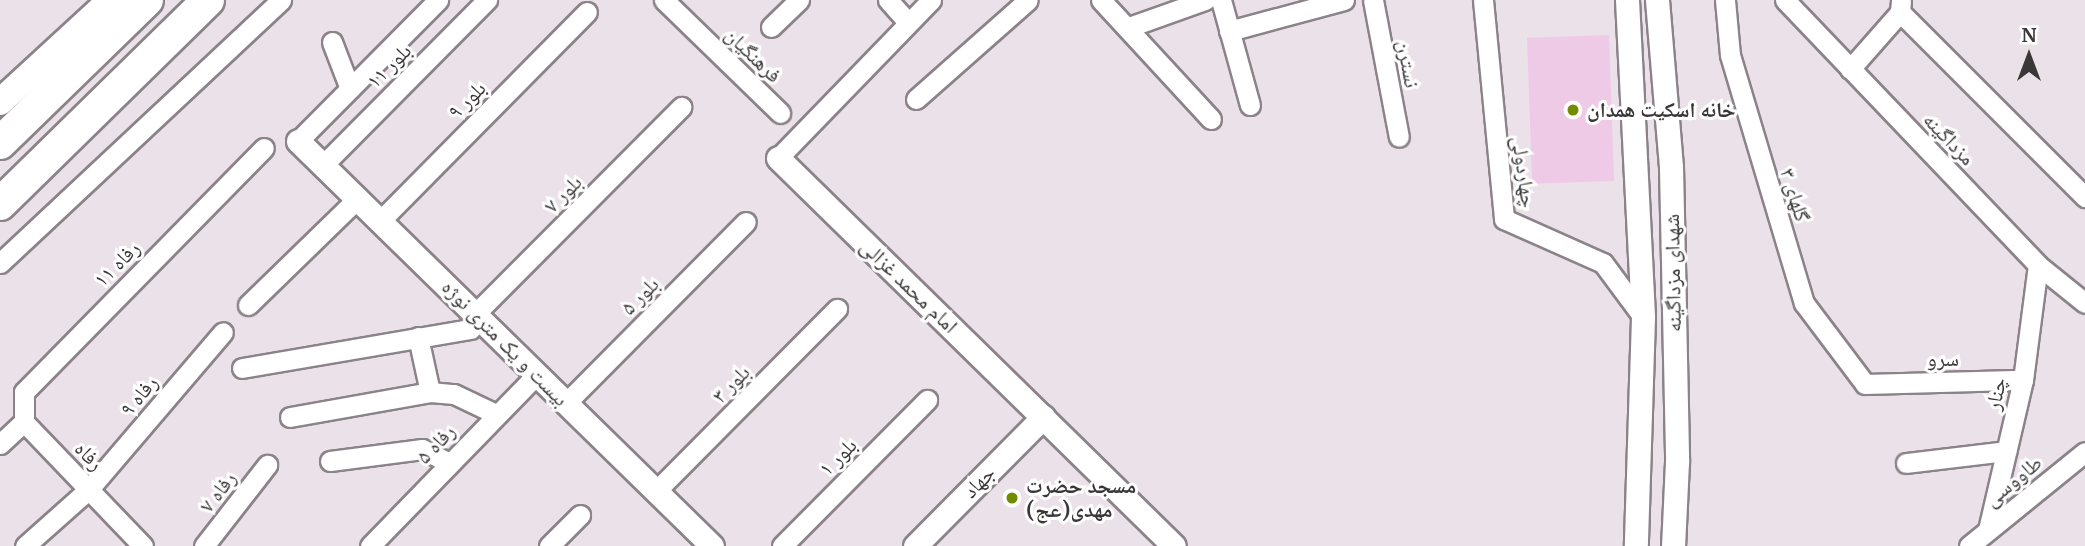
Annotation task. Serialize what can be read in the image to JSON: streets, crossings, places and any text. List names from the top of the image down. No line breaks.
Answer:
{"streets":{"street":["فرهنگیان","نسترن","بلور ۱۱","بلور ۹","مزداگینه","چهاردولی","بلور ۷","گلهای ۳","رفاه ۱۱","شهدای مزداگینه","امام محمد غزالی","بلور ۵","بیست و یک متری نوژه","سرو","بلور ۳","چنار","رفاه ۹","رفاه ۵","رفاه","بلور ۱","طاووسی","جهاد","رفاه ۷"]},"crossings":[["بلور ۱۱","بیست و یک متری نوژه"],["بلور ۹","بیست و یک متری نوژه"],["مزداگینه","چنار"],["چهاردولی","شهدای مزداگینه"],["بلور ۷","بیست و یک متری نوژه"],["گلهای ۳","سرو"],["رفاه ۱۱","رفاه"],["امام محمد غزالی","جهاد"],["بلور ۵","بیست و یک متری نوژه"],["بیست و یک متری نوژه","بلور ۳"],["بیست و یک متری نوژه","رفاه ۵"],["سرو","چنار"],["چنار","طاووسی"],["رفاه ۹","رفاه"]],"places":["خانه اسكيت همدان","مسجد حضرت مهدی(عج)"],"north":"top"}
